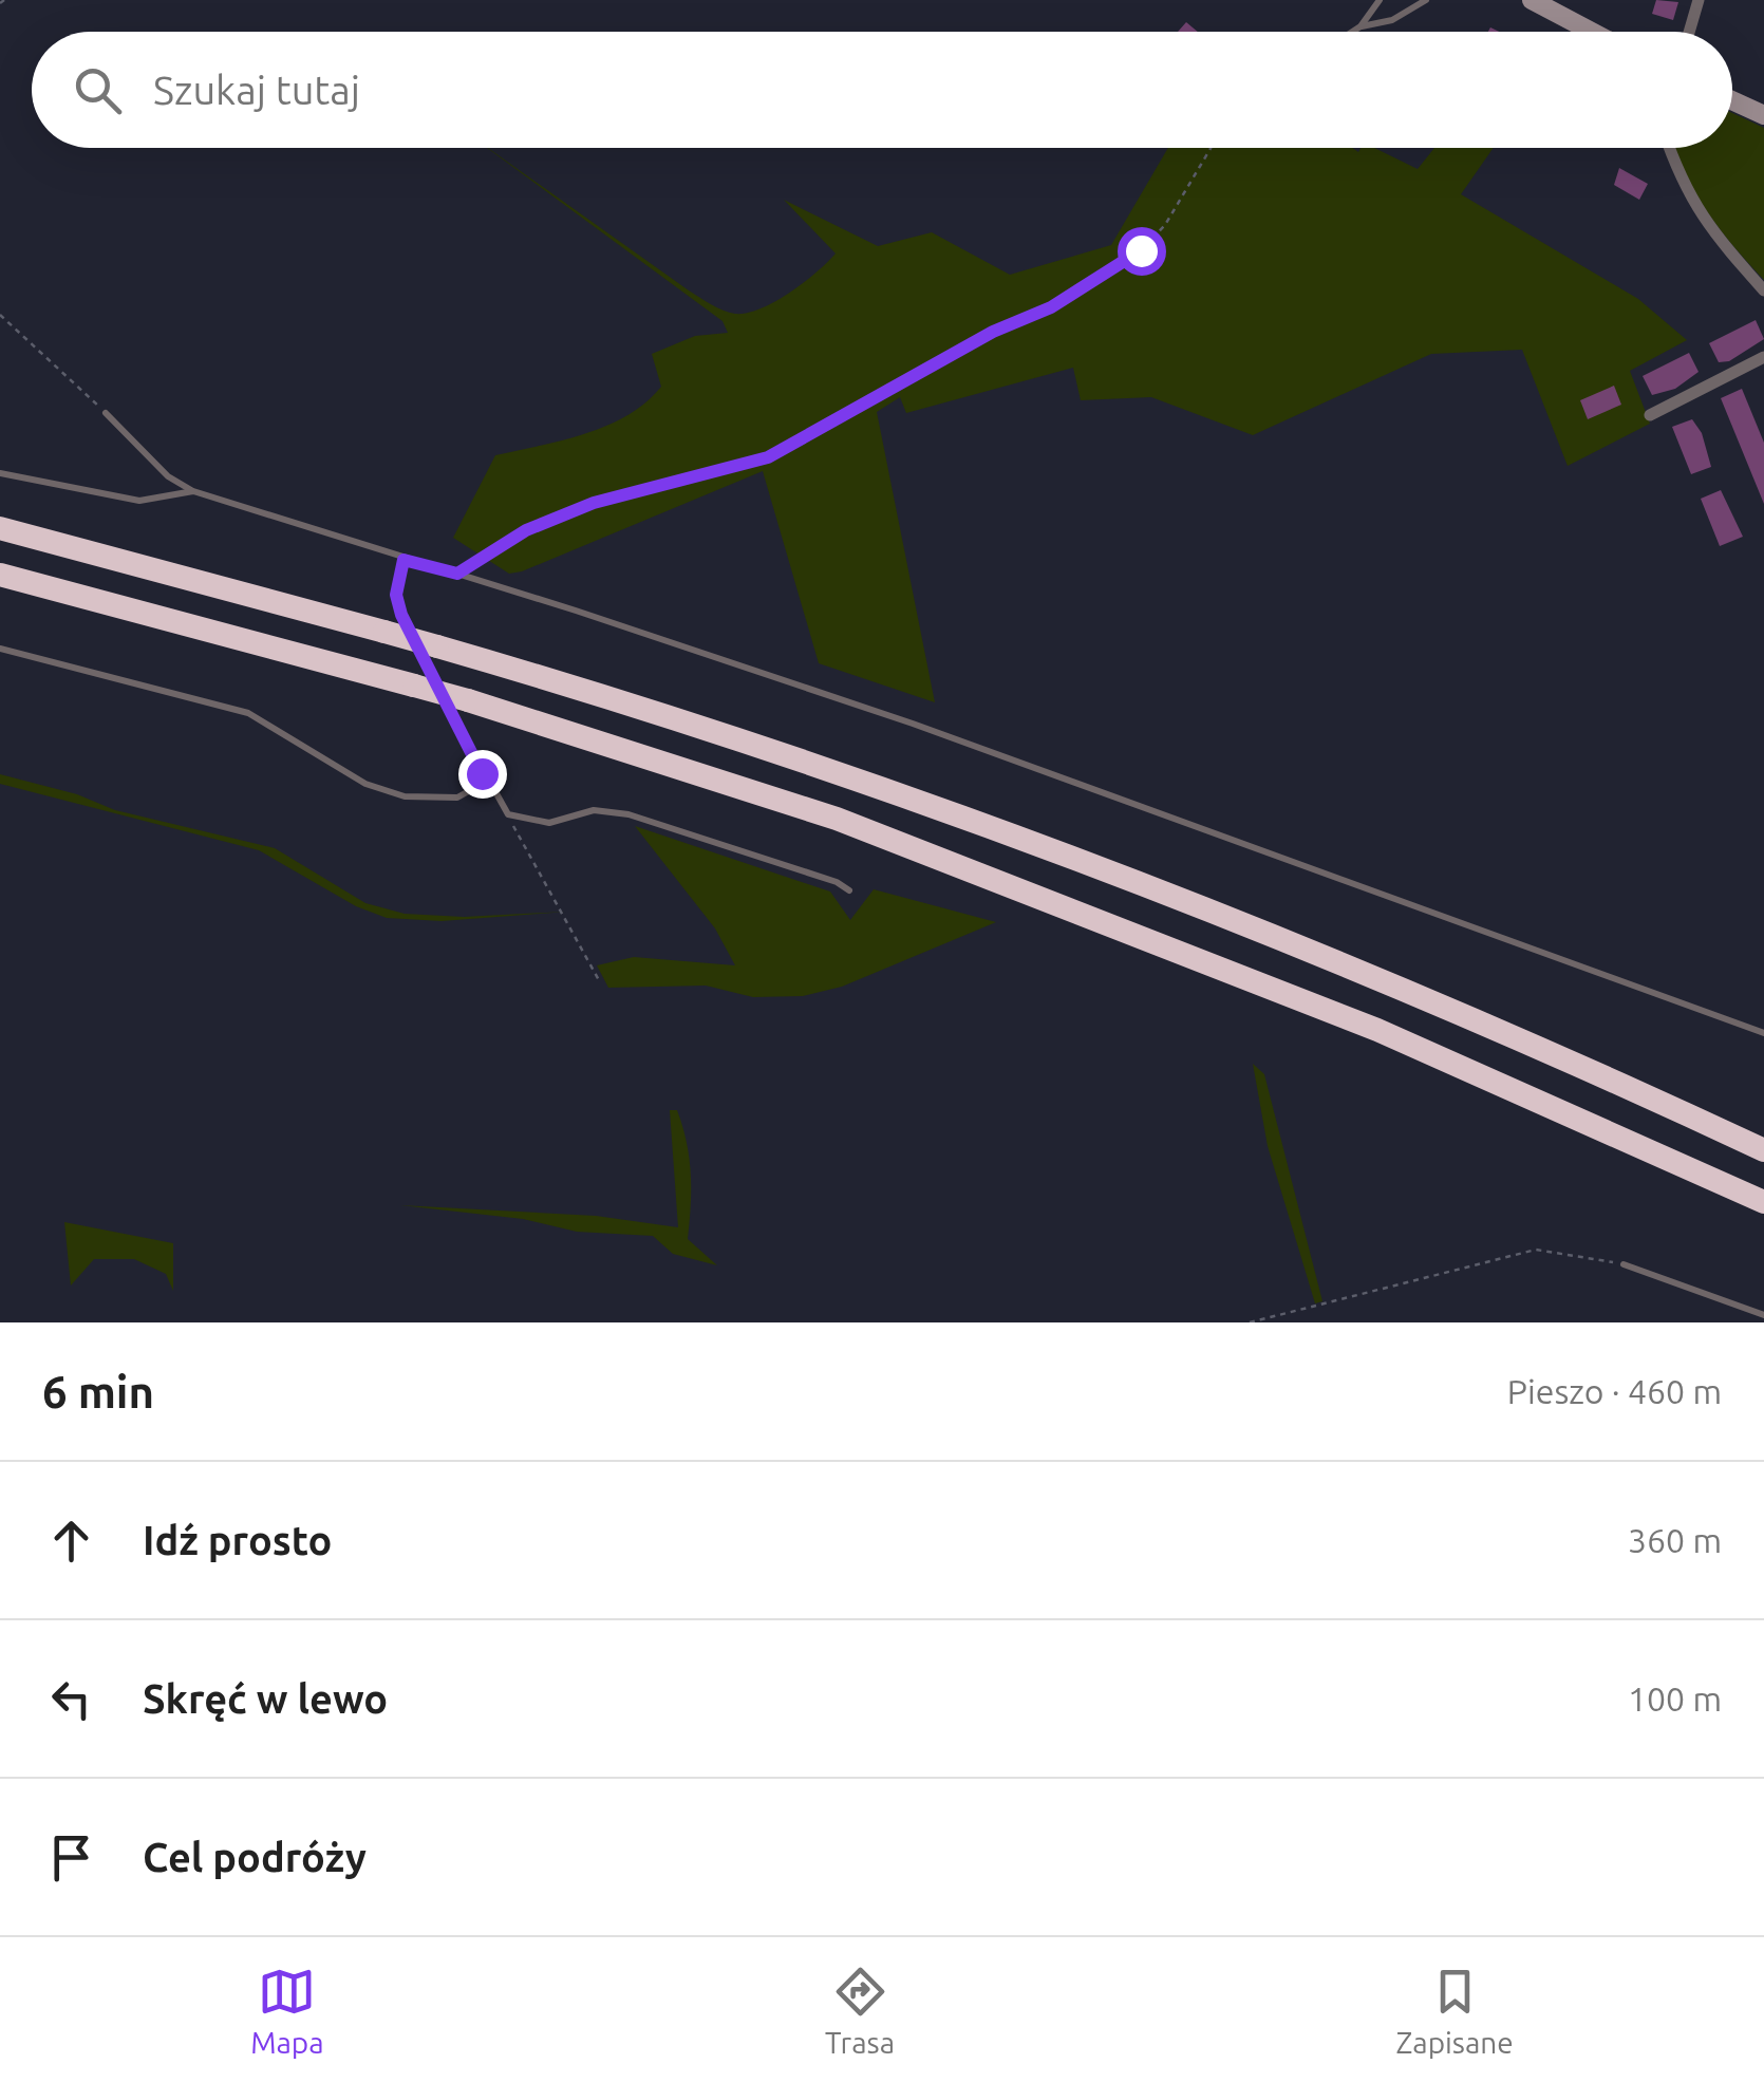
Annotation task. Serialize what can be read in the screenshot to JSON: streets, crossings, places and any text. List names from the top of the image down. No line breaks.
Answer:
{"page":{"search":"Szukaj tutaj","heading":["6 min","Pieszo · 460 m"],"list":[["Idź prosto","360 m"],["Skręć w lewo","100 m"],"Cel podróży"],"nav":["Mapa","Trasa","Zapisane"]}}
